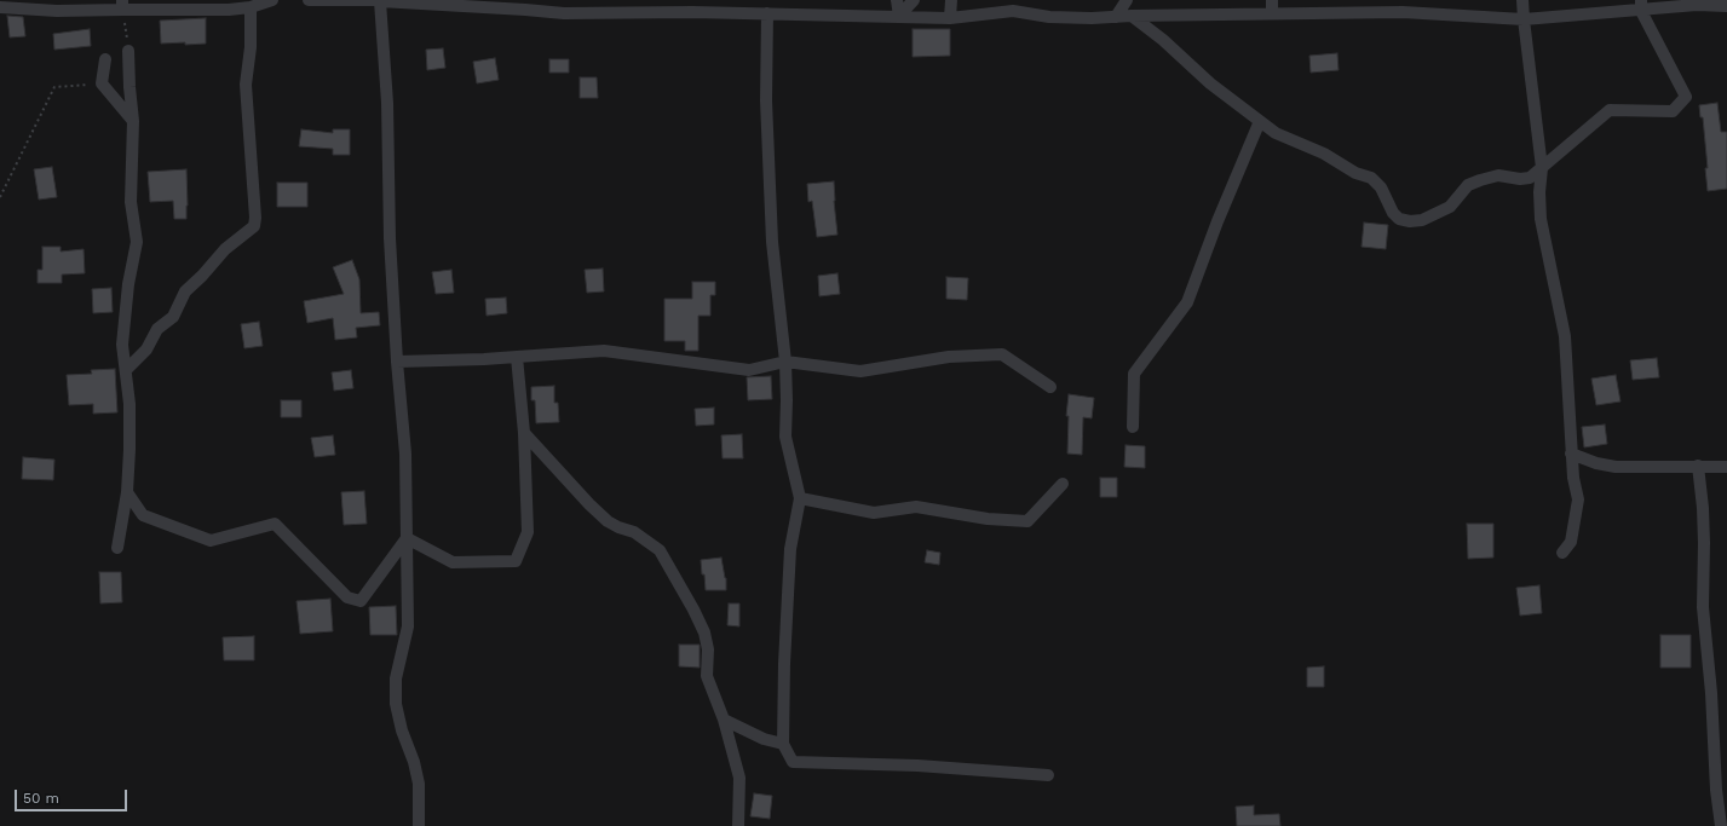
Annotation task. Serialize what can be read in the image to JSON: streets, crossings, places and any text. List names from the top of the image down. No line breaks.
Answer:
{"scale_bar":"50 m"}
